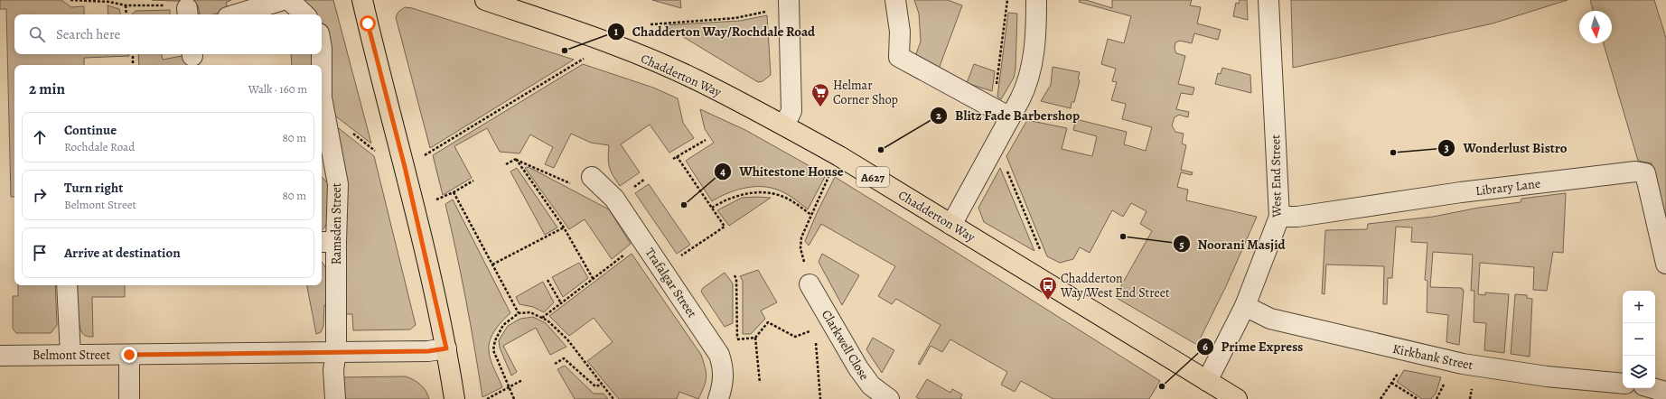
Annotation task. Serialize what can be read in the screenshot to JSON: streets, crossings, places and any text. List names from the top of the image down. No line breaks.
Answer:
{"streets":{"main road":["Chadderton Way","A627"],"street":["West End Street","Library Lane","Ramsden Street","Trafalgar Street","Clarkwell Close","Belmont Street","Kirkbank Street"]},"crossings":[["Chadderton Way","West End Street"],["West End Street","Library Lane"],["West End Street","Kirkbank Street"],["Ramsden Street","Belmont Street"]],"places":{"other":["Chadderton Way/Rochdale Road","Blitz Fade Barbershop","Wonderlust Bistro","Whitestone House","Noorani Masjid","Prime Express"],"supermarket":["Helmar Corner Shop"],"bus stop":["Chadderton Way/West End Street"]},"north":"bottom","page":{"search":"Search here","heading":["2 min","Walk · 160 m"],"list":[["Continue","Rochdale Road","80 m"],["Turn right","Belmont Street","80 m"],"Arrive at destination"],"map_buttons":["+","−"]}}
